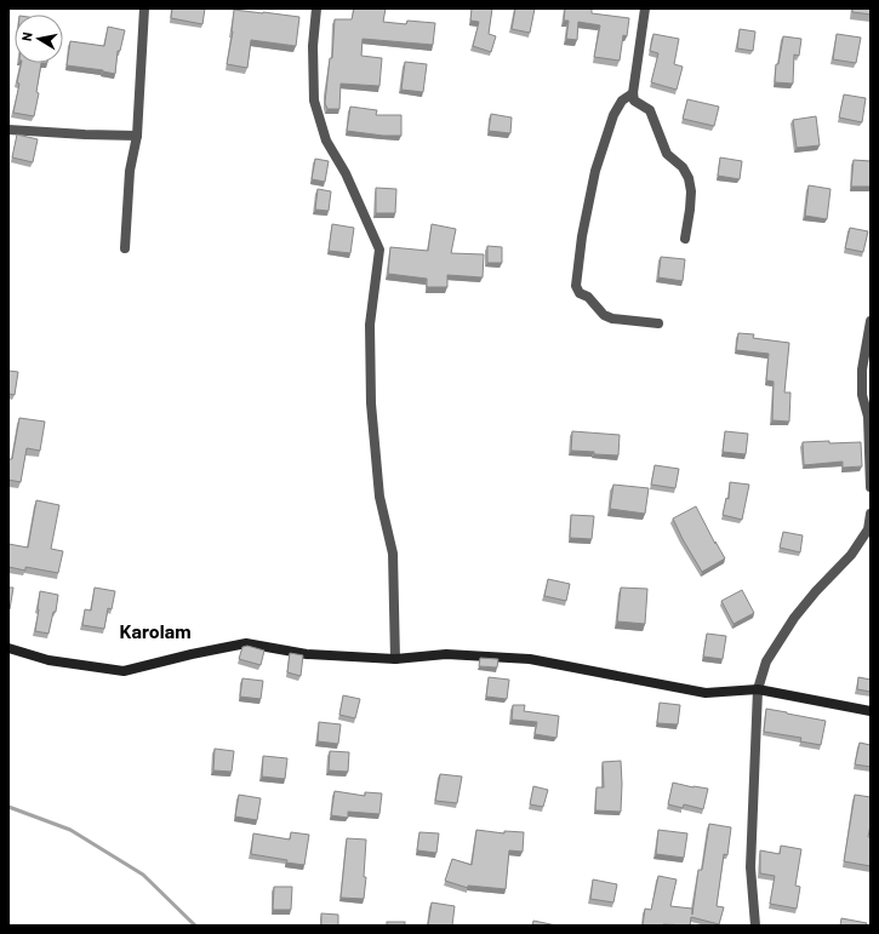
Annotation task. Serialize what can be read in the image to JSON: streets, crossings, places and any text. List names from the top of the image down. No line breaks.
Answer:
{"districts":["Karolam"],"north":"left"}
